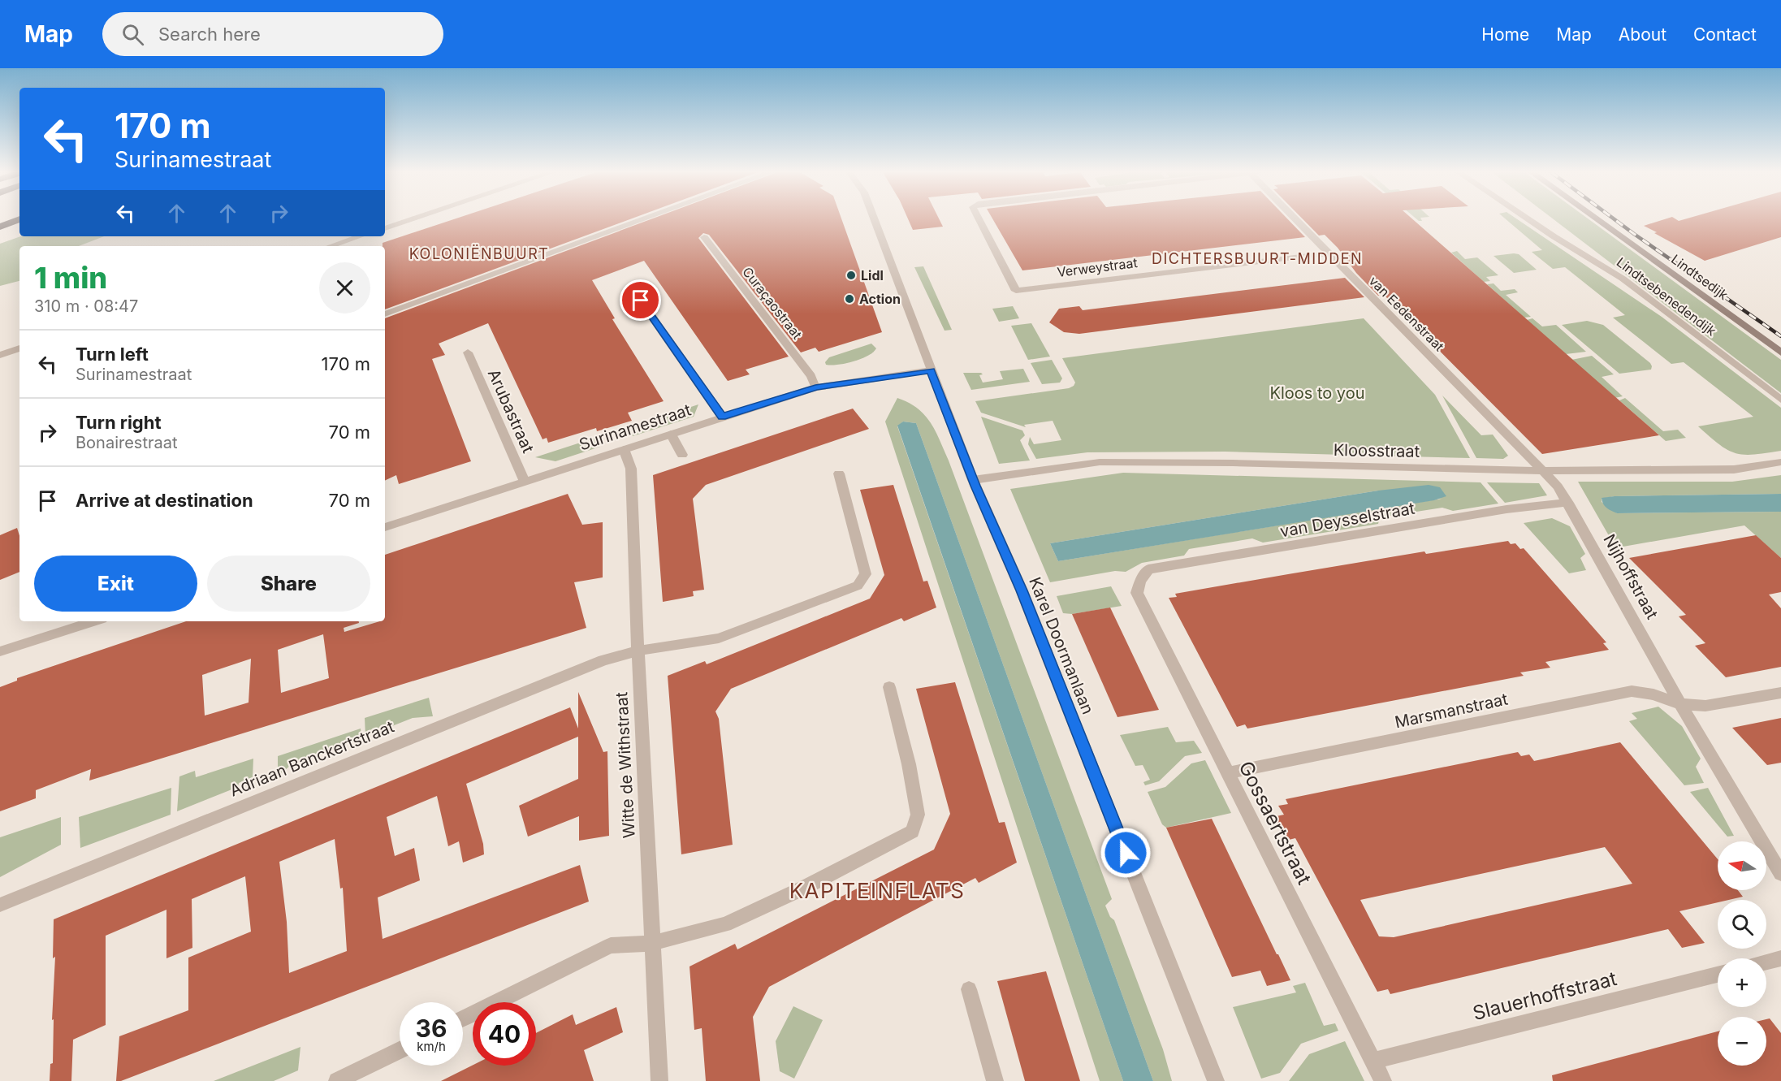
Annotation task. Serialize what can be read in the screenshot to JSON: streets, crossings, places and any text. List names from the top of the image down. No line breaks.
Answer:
{"streets":{"main road":["Lindtsedijk"],"street":["Verweystraat","Lindtsebenedendijk","Curaçaostraat","van Eedenstraat","Arubastraat","Surinamestraat","Kloosstraat","van Deysselstraat","Nijhoffstraat","Karel Doormanlaan","Marsmanstraat","Adriaan Banckertstraat","Witte de Withstraat","Gossaertstraat","Slauerhoffstraat"]},"crossings":[["Verweystraat","van Eedenstraat"],["Curaçaostraat","Surinamestraat"],["van Eedenstraat","Kloosstraat"],["van Eedenstraat","Nijhoffstraat"],["Arubastraat","Surinamestraat"],["Surinamestraat","Karel Doormanlaan"],["Surinamestraat","Witte de Withstraat"],["Kloosstraat","Nijhoffstraat"],["Kloosstraat","Karel Doormanlaan"],["van Deysselstraat","Nijhoffstraat"],["van Deysselstraat","Gossaertstraat"],["Nijhoffstraat","Marsmanstraat"],["Marsmanstraat","Gossaertstraat"],["Adriaan Banckertstraat","Witte de Withstraat"],["Gossaertstraat","Slauerhoffstraat"]],"districts":["KOLONIËNBUURT","DICHTERSBUURT-MIDDEN","KAPITEINFLATS"],"parks":["Kloos to you"],"places":["Lidl","Action"],"north":"left","page":{"header":"Map","search":"Search here","nav":["Home","Map","About","Contact"],"turn":["170 m","Surinamestraat"],"heading":["1 min","310 m · 08:47"],"list":[{"name":"Turn left","note":"Surinamestraat","value":"170 m"},{"name":"Turn right","note":"Bonairestraat","value":"70 m"},{"name":"Arrive at destination","value":"70 m"}],"buttons":["Exit","Share"],"map_buttons":["+","−"],"speed":"36 km/h","limit":"40"}}
